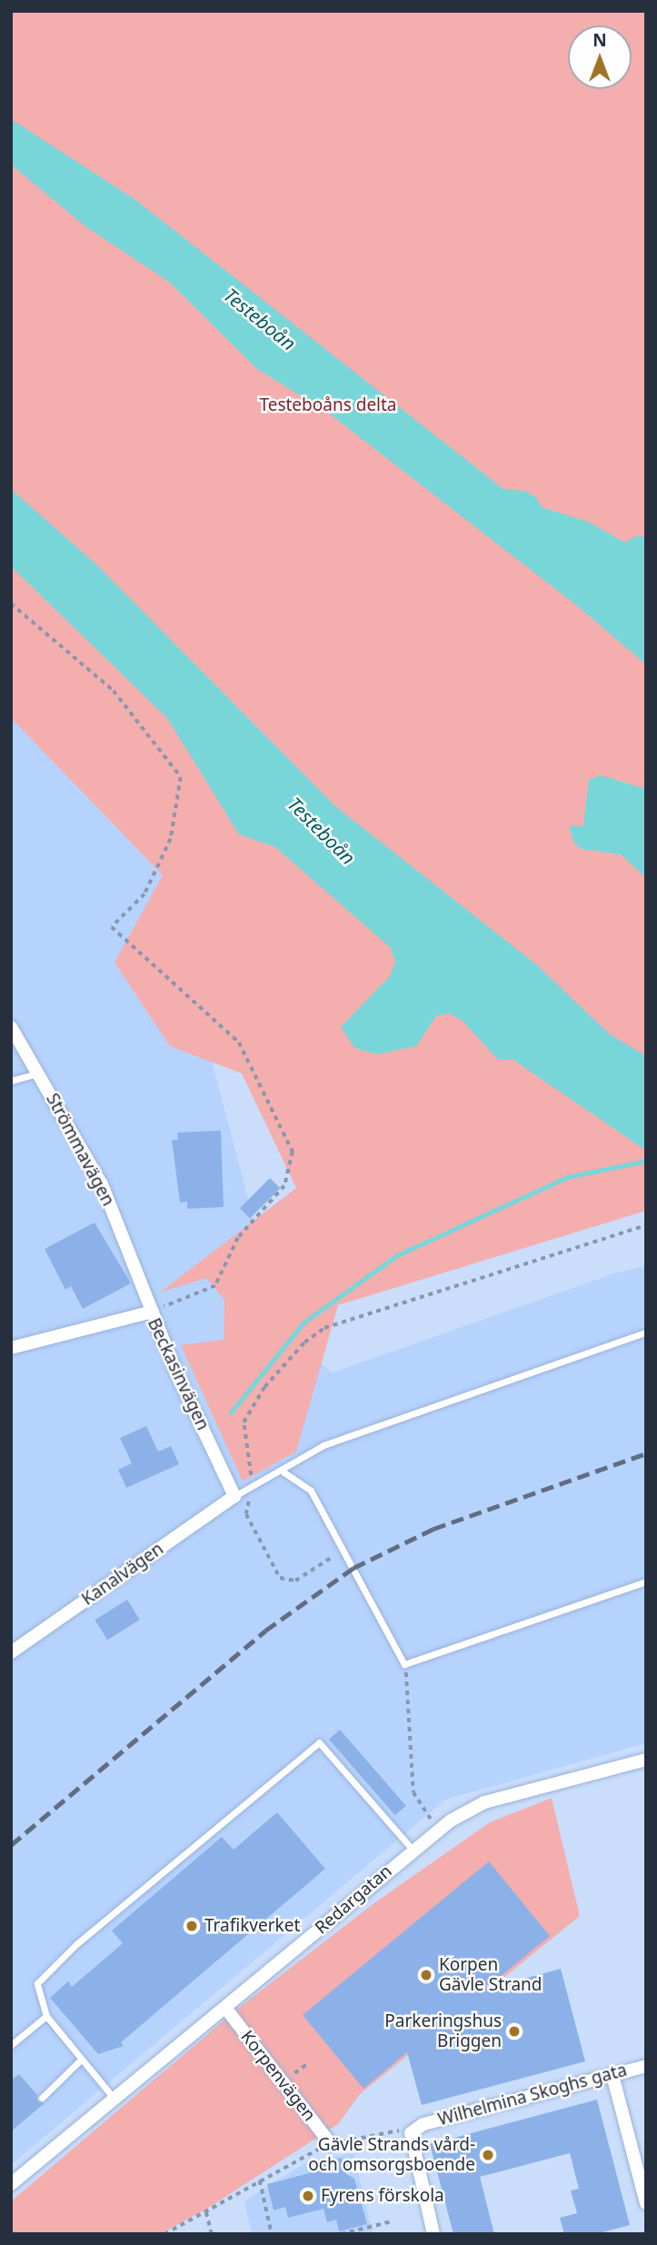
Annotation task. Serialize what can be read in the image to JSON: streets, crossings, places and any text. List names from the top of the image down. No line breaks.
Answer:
{"streets":{"street":["Strömmavägen","Beckasinvägen","Kanalvägen","Redargatan","Korpenvägen","Wilhelmina Skoghs gata"]},"crossings":[["Strömmavägen","Beckasinvägen"],["Beckasinvägen","Kanalvägen"],["Redargatan","Korpenvägen"]],"water":["Testeboån"],"parks":["Testeboåns delta"],"places":["Trafikverket","Korpen Gävle Strand","Parkeringshus Briggen","Gävle Strands vård- och omsorgsboende","Fyrens förskola"],"north":"top"}
